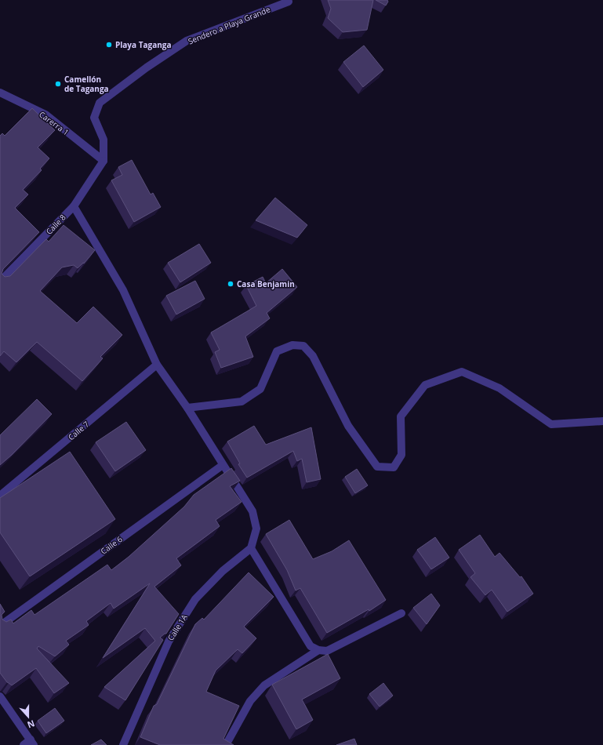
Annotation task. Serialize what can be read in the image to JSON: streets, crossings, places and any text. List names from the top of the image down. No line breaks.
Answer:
{"streets":{"street":["Sendero a Playa Grande","Carerra 1","Calle 8","Calle 7","Calle 6","Calle 1A"]},"crossings":[["Sendero a Playa Grande","Carerra 1"],["Sendero a Playa Grande","Calle 8"],["Carerra 1","Calle 8"]],"places":["Playa Taganga","Camellón de Taganga","Casa Benjamin"],"north":"bottom"}
